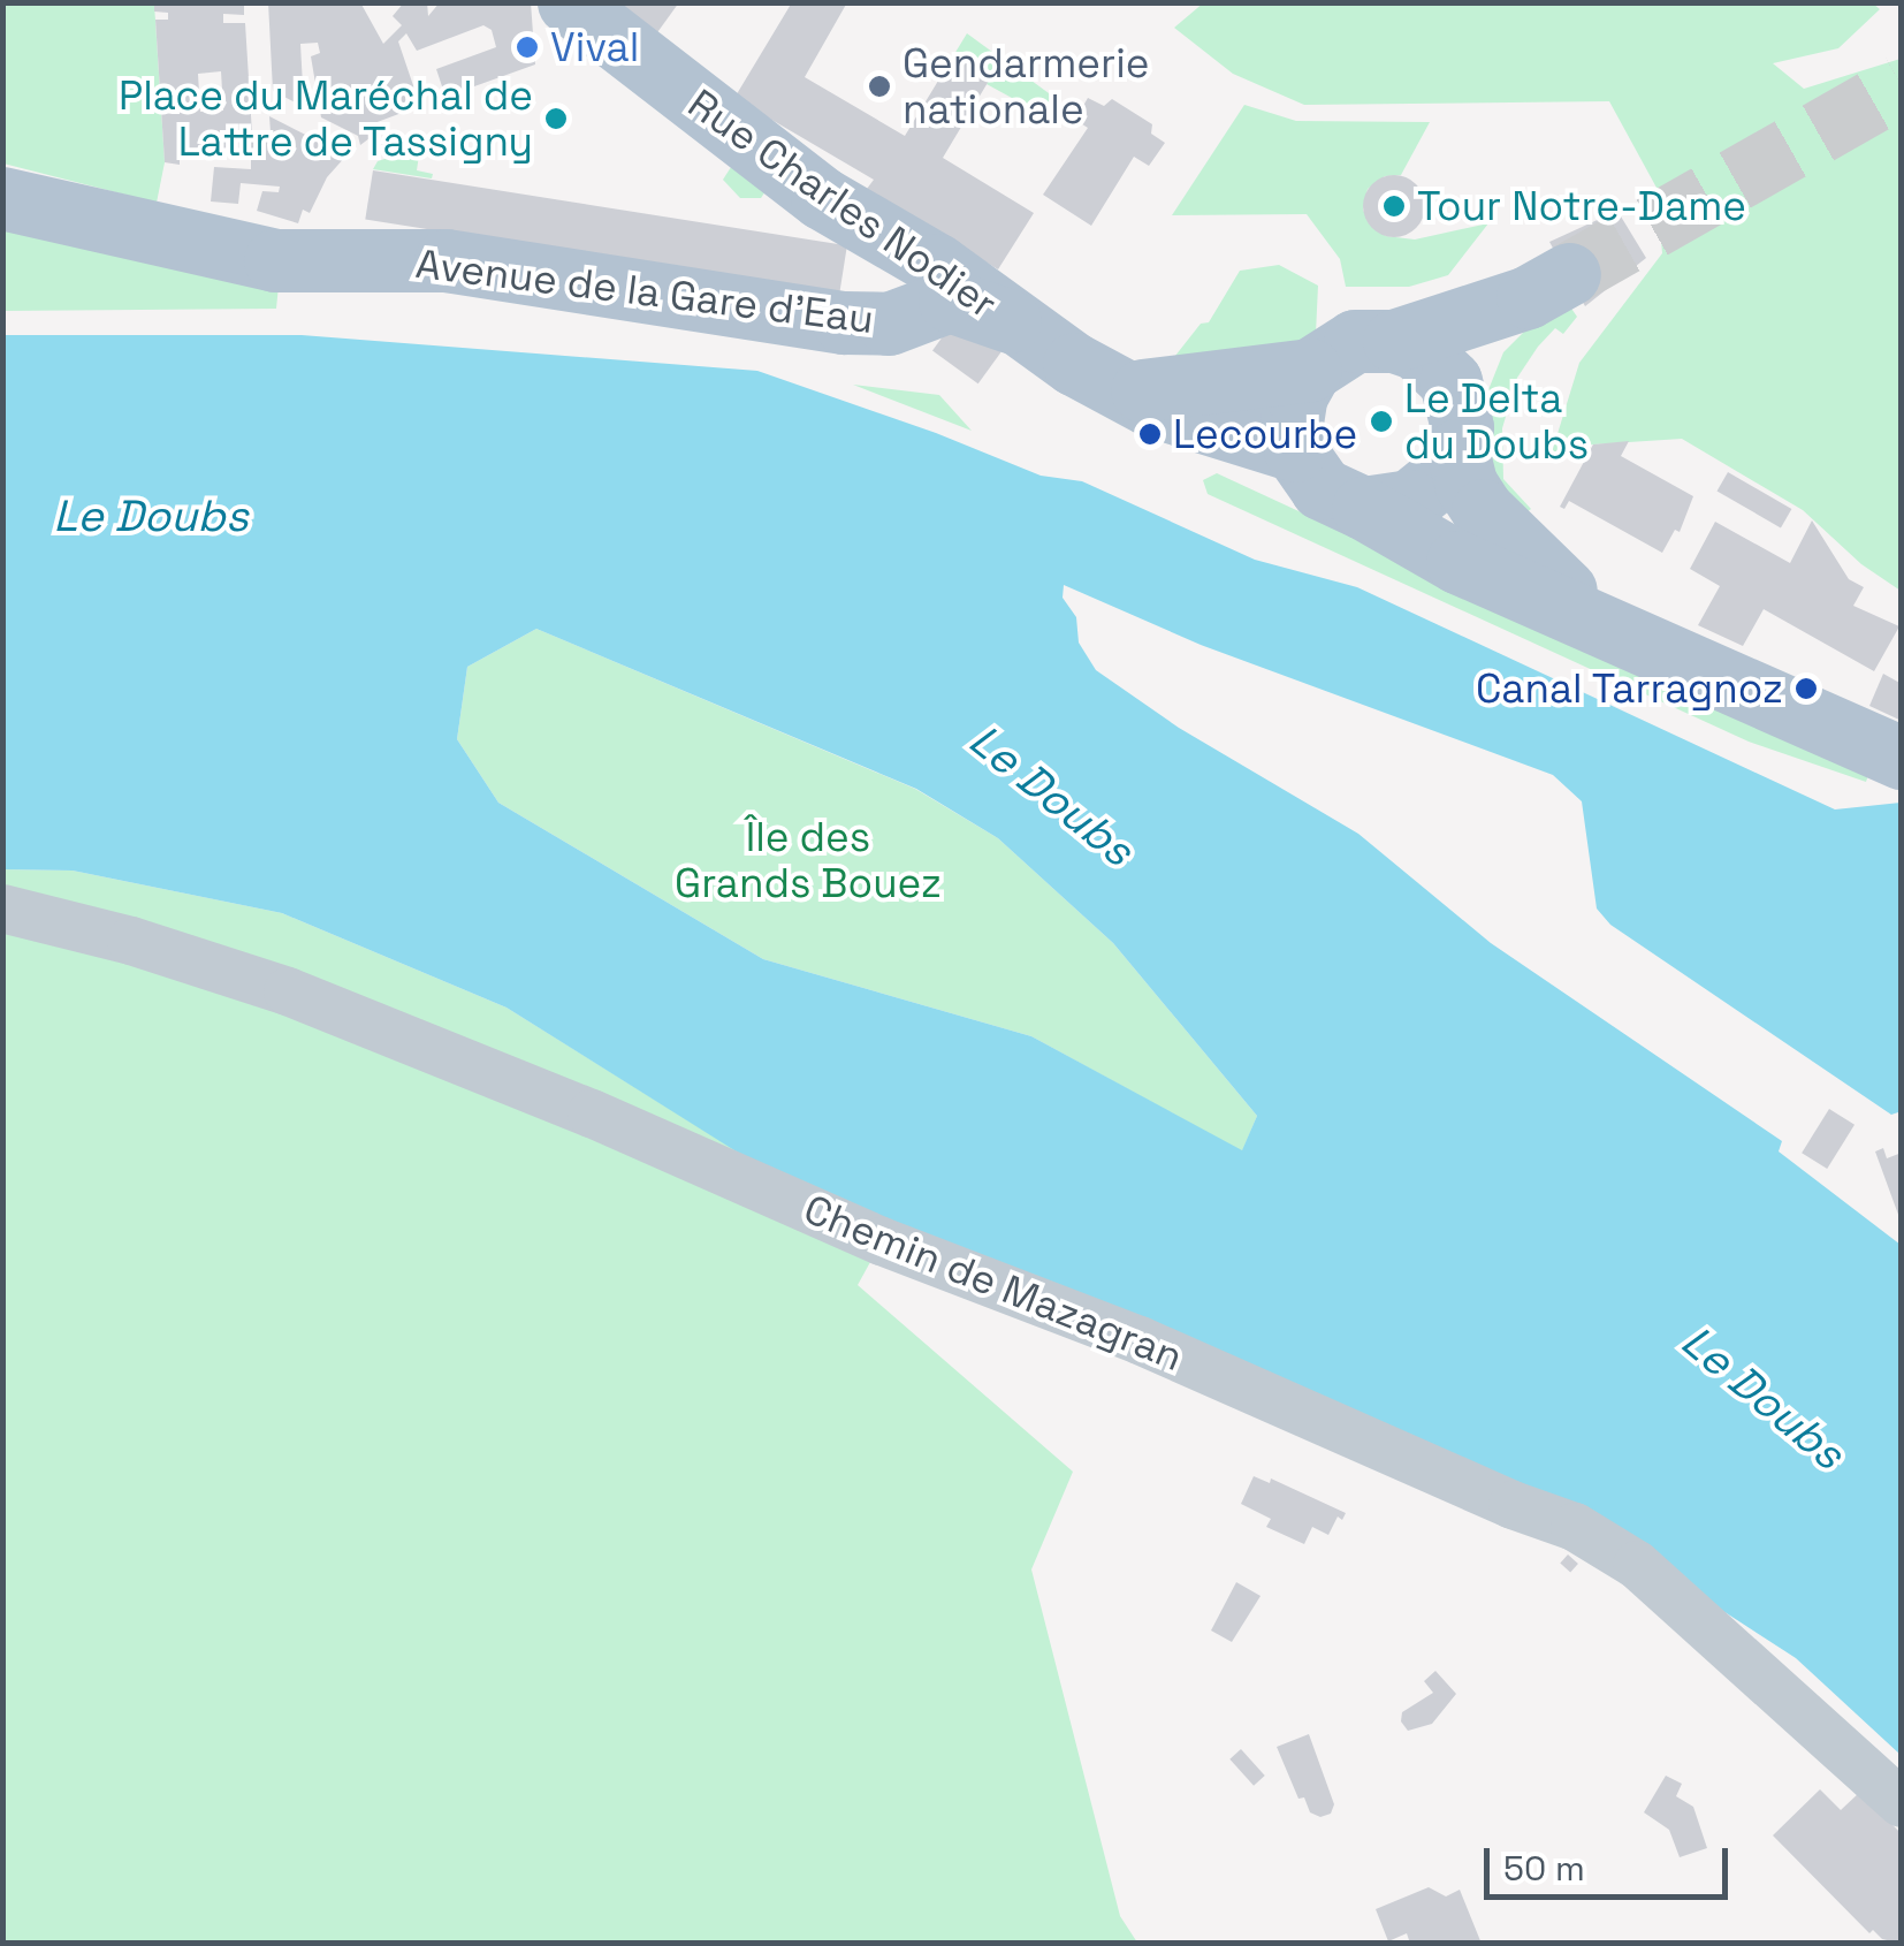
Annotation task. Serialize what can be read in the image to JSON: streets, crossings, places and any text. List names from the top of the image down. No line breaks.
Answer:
{"streets":{"main road":["Rue Charles Nodier","Avenue de la Gare d'Eau"],"street":["Chemin de Mazagran"]},"crossings":[["Rue Charles Nodier","Avenue de la Gare d'Eau"]],"water":["Le Doubs"],"parks":["Île des Grands Bouez"],"places":["Vival","Gendarmerie nationale","Place du Maréchal de Lattre de Tassigny","Tour Notre-Dame","Le Delta du Doubs","Lecourbe","Canal Tarragnoz"],"scale_bar":"50 m"}
